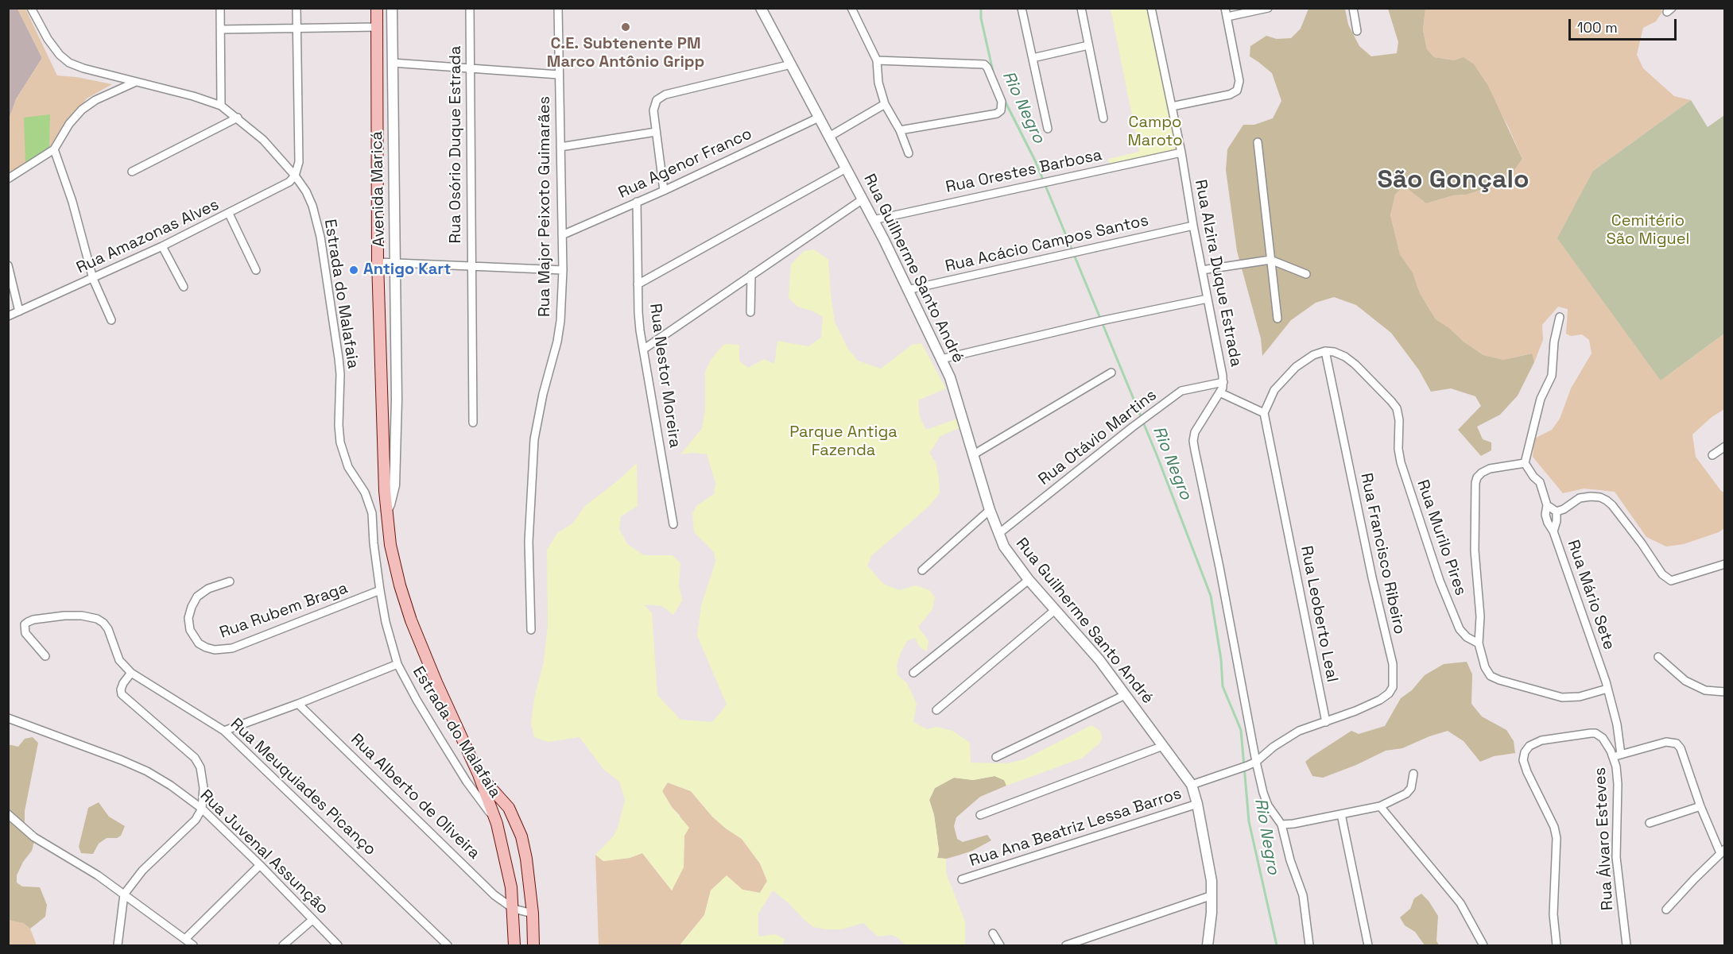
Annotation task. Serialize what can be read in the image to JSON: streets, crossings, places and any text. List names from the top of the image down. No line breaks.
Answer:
{"streets":{"street":["Rua Osório Duque Estrada","Rua Agenor Franco","Rua Orestes Barbosa","Avenida Maricá","Rua Major Peixoto Guimarães","Rua Amazonas Alves","Rua Acácio Campos Santos","Rua Guilherme Santo André","Rua Alzira Duque Estrada","Estrada do Malafaia","Rua Nestor Moreira","Rua Otávio Martins","Rua Murilo Pires","Rua Francisco Ribeiro","Rua Mário Sete","Rua Rubem Braga","Rua Leoberto Leal","Rua Meuquiades Picanço","Rua Alberto de Oliveira","Rua Ana Beatriz Lessa Barros","Rua Álvaro Esteves","Rua Juvenal Assunção"]},"crossings":[["Rua Agenor Franco","Rua Major Peixoto Guimarães"],["Rua Agenor Franco","Rua Guilherme Santo André"],["Rua Agenor Franco","Rua Nestor Moreira"],["Rua Orestes Barbosa","Rua Guilherme Santo André"],["Rua Orestes Barbosa","Rua Alzira Duque Estrada"],["Rua Amazonas Alves","Estrada do Malafaia"],["Rua Acácio Campos Santos","Rua Guilherme Santo André"],["Rua Acácio Campos Santos","Rua Alzira Duque Estrada"],["Rua Guilherme Santo André","Rua Otávio Martins"],["Rua Guilherme Santo André","Rua Ana Beatriz Lessa Barros"],["Rua Alzira Duque Estrada","Rua Otávio Martins"],["Estrada do Malafaia","Rua Rubem Braga"],["Rua Murilo Pires","Rua Francisco Ribeiro"],["Rua Francisco Ribeiro","Rua Leoberto Leal"],["Rua Mário Sete","Rua Álvaro Esteves"]],"districts":["São Gonçalo"],"water":["Rio Negro"],"parks":["Campo Maroto","Cemitério São Miguel","Parque Antiga Fazenda"],"places":["C.E. Subtenente PM Marco Antônio Gripp","Antigo Kart"],"scale_bar":"100 m"}
